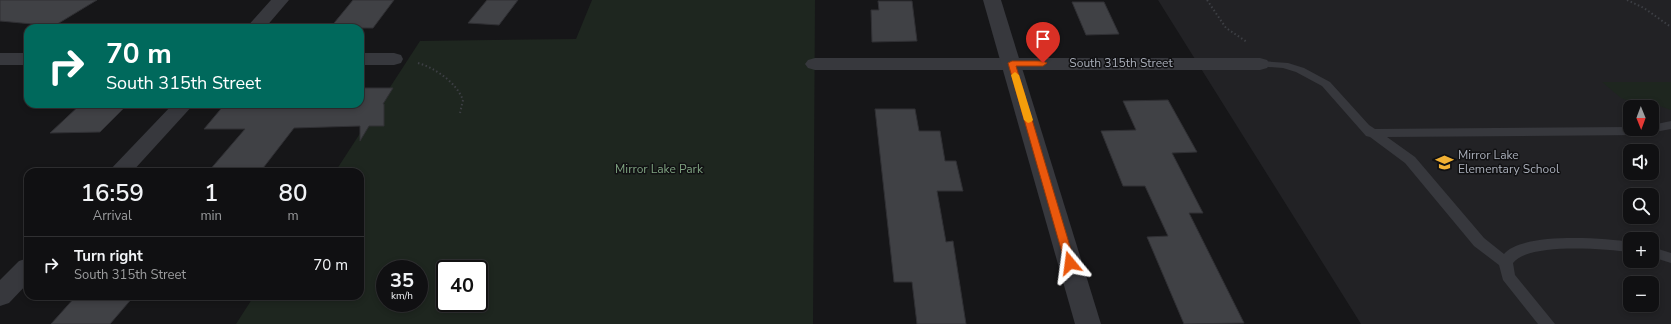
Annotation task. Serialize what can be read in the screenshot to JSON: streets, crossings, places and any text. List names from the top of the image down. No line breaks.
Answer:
{"streets":{"street":["South 315th Street"]},"parks":["Mirror Lake Park"],"places":{"school or university":["Mirror Lake Elementary School"]},"north":"bottom","page":{"turn":["70 m","South 315th Street"],"map_buttons":["+","−"],"eta":["16:59","Arrival","1","min","80","m"],"list":[{"name":"Turn right","note":"South 315th Street","value":"70 m"}],"speed":"35 km/h","limit":"40"}}
